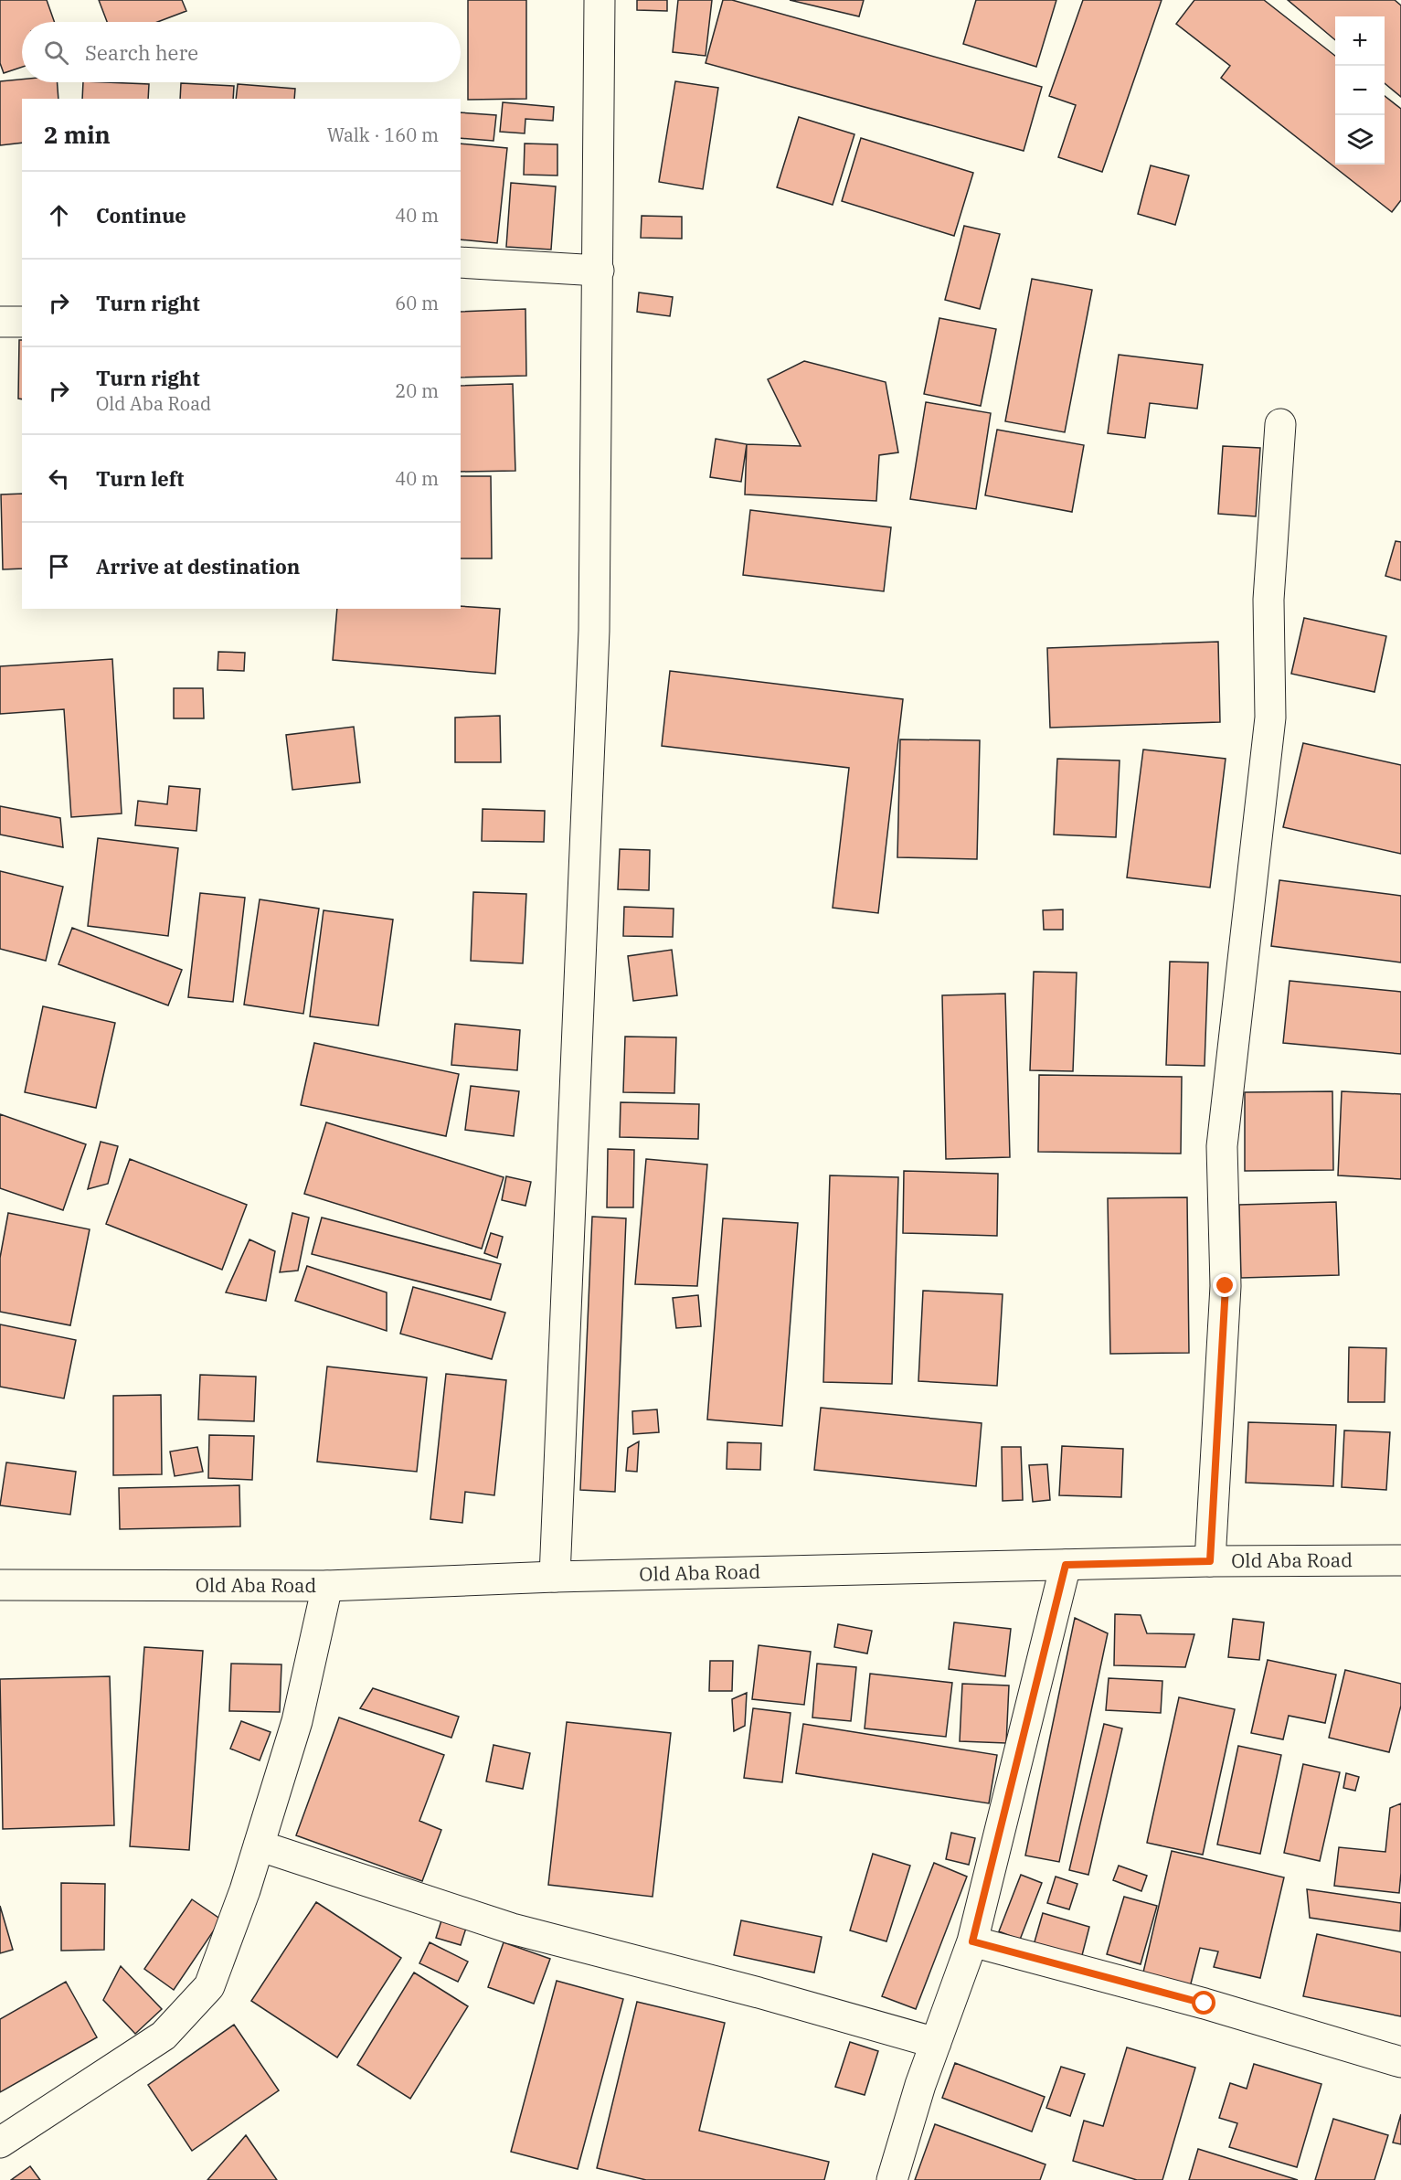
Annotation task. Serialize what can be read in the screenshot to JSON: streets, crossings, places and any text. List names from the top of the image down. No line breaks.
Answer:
{"streets":{"street":["Old Aba Road"]},"page":{"map_buttons":["+","−"],"search":"Search here","heading":["2 min","Walk · 160 m"],"list":[["Continue","40 m"],["Turn right","60 m"],["Turn right","Old Aba Road","20 m"],["Turn left","40 m"],"Arrive at destination"]}}
